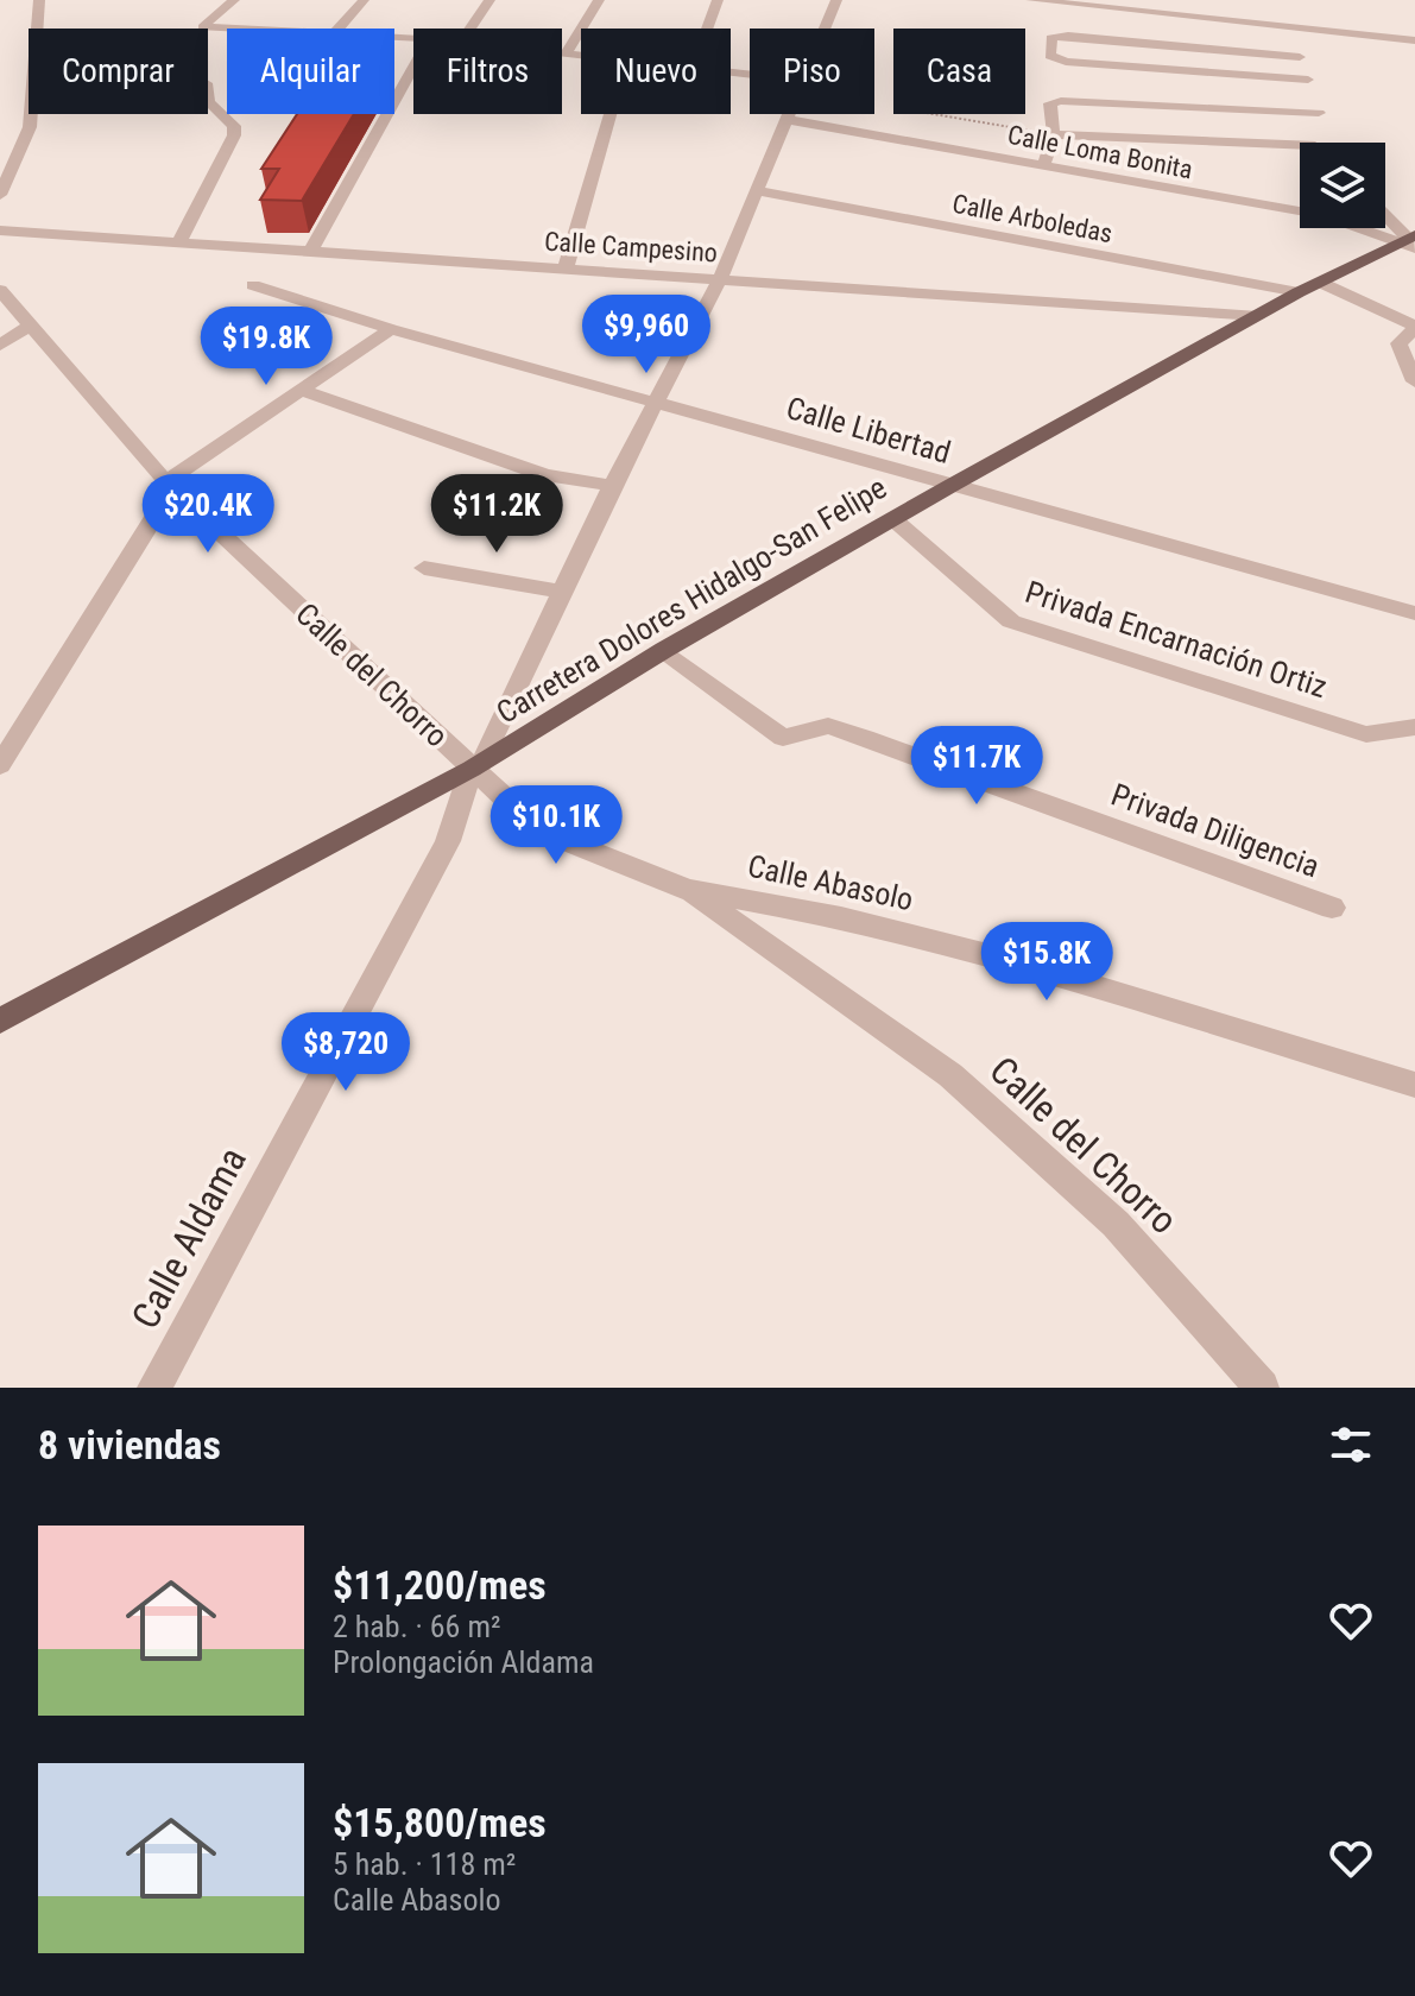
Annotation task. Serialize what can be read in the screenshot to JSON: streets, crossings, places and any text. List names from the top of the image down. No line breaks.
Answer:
{"streets":{"main road":["Carretera Dolores Hidalgo-San Felipe"],"street":["Calle Loma Bonita","Calle Arboledas","Calle Campesino","Calle Libertad","Privada Encarnación Ortiz","Calle del Chorro","Privada Diligencia","Calle Abasolo","Calle Aldama"]},"crossings":[["Calle Loma Bonita","Carretera Dolores Hidalgo-San Felipe"],["Calle Loma Bonita","Calle Aldama"],["Calle Arboledas","Carretera Dolores Hidalgo-San Felipe"],["Calle Arboledas","Calle Aldama"],["Calle Campesino","Carretera Dolores Hidalgo-San Felipe"],["Calle Campesino","Calle Aldama"],["Calle Libertad","Carretera Dolores Hidalgo-San Felipe"],["Calle Libertad","Calle Aldama"],["Carretera Dolores Hidalgo-San Felipe","Privada Encarnación Ortiz"],["Carretera Dolores Hidalgo-San Felipe","Calle del Chorro"],["Carretera Dolores Hidalgo-San Felipe","Privada Diligencia"],["Carretera Dolores Hidalgo-San Felipe","Calle Abasolo"],["Carretera Dolores Hidalgo-San Felipe","Calle Aldama"],["Calle del Chorro","Calle Abasolo"],["Calle del Chorro","Calle Aldama"],["Calle Abasolo","Calle Aldama"]],"page":{"chip":["Comprar","Alquilar","Filtros","Nuevo","Piso","Casa"],"price":["$9,960","$19.8K","$20.4K","$11.2K","$11.7K","$10.1K","$15.8K","$8,720"],"heading":"8 viviendas","list":[{"name":"$11,200/mes","note":"2 hab. · 66 m² · Prolongación Aldama"},{"name":"$15,800/mes","note":"5 hab. · 118 m² · Calle Abasolo"}]}}
